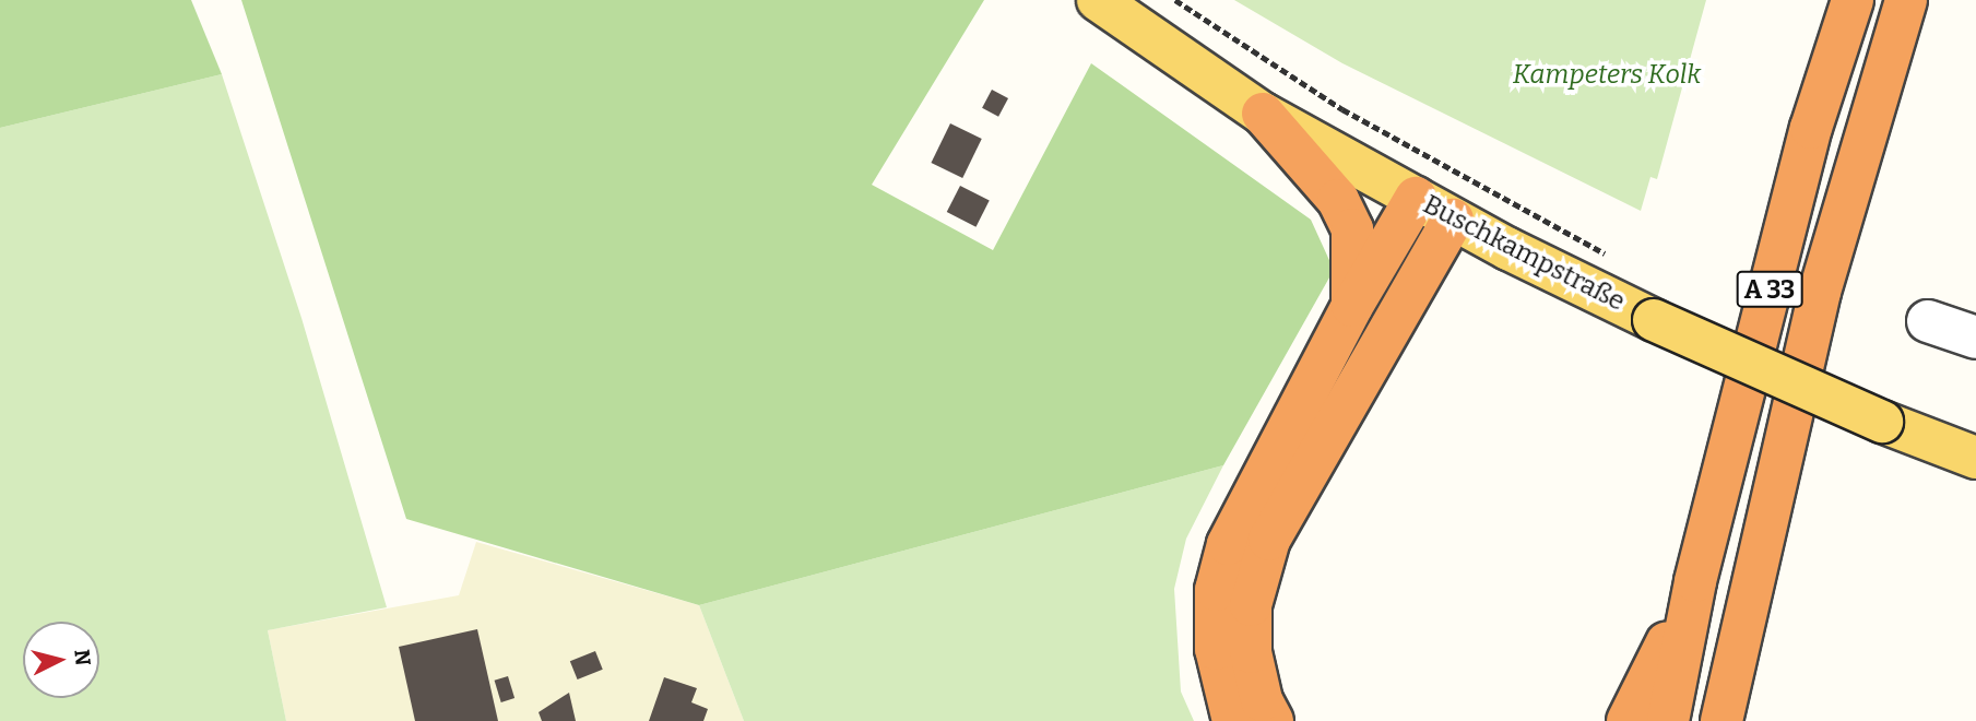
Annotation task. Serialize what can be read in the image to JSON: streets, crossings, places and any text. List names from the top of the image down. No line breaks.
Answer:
{"streets":{"highway":["A 33"],"main road":["Buschkampstraße"]},"parks":["Kampeters Kolk"],"north":"right"}
